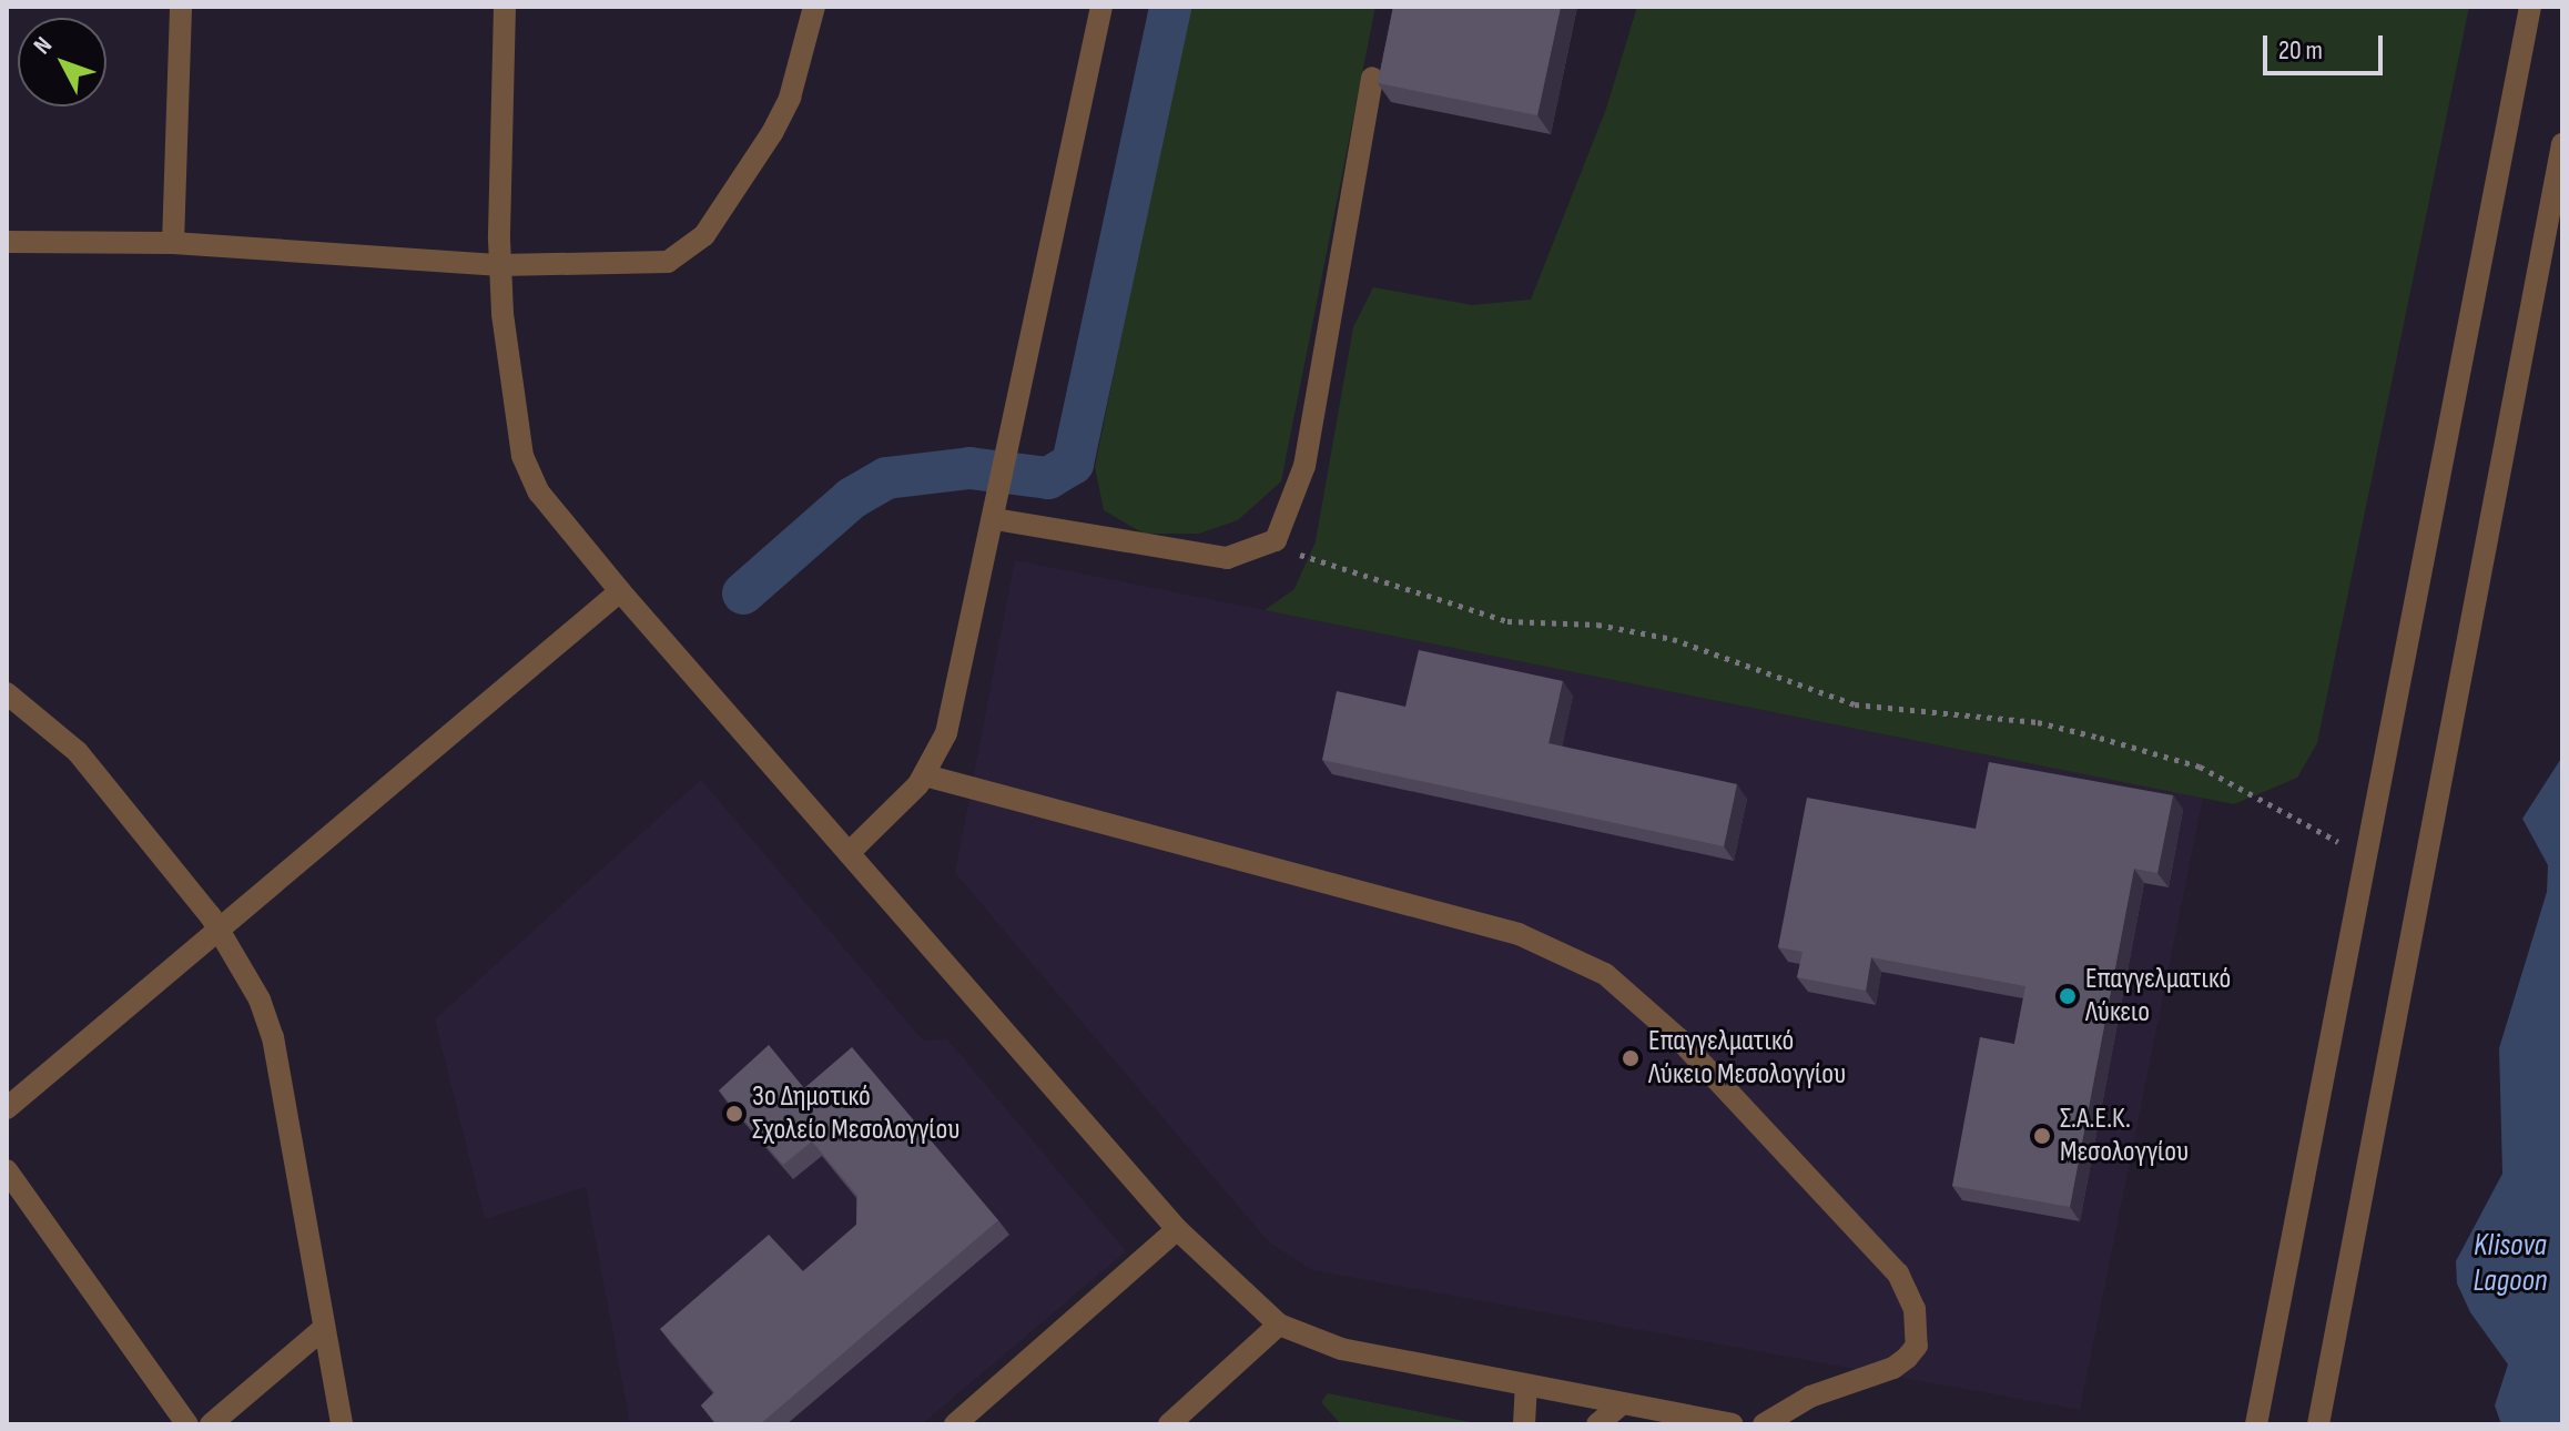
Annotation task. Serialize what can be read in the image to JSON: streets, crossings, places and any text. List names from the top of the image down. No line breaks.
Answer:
{"water":["Klisova Lagoon"],"places":["Επαγγελματικό Λύκειο","Επαγγελματικό Λύκειο Μεσολογγίου","3ο Δημοτικό Σχολείο Μεσολογγίου","Σ.Α.Ε.Κ. Μεσολογγίου"],"scale_bar":"20 m","north":"top left"}
